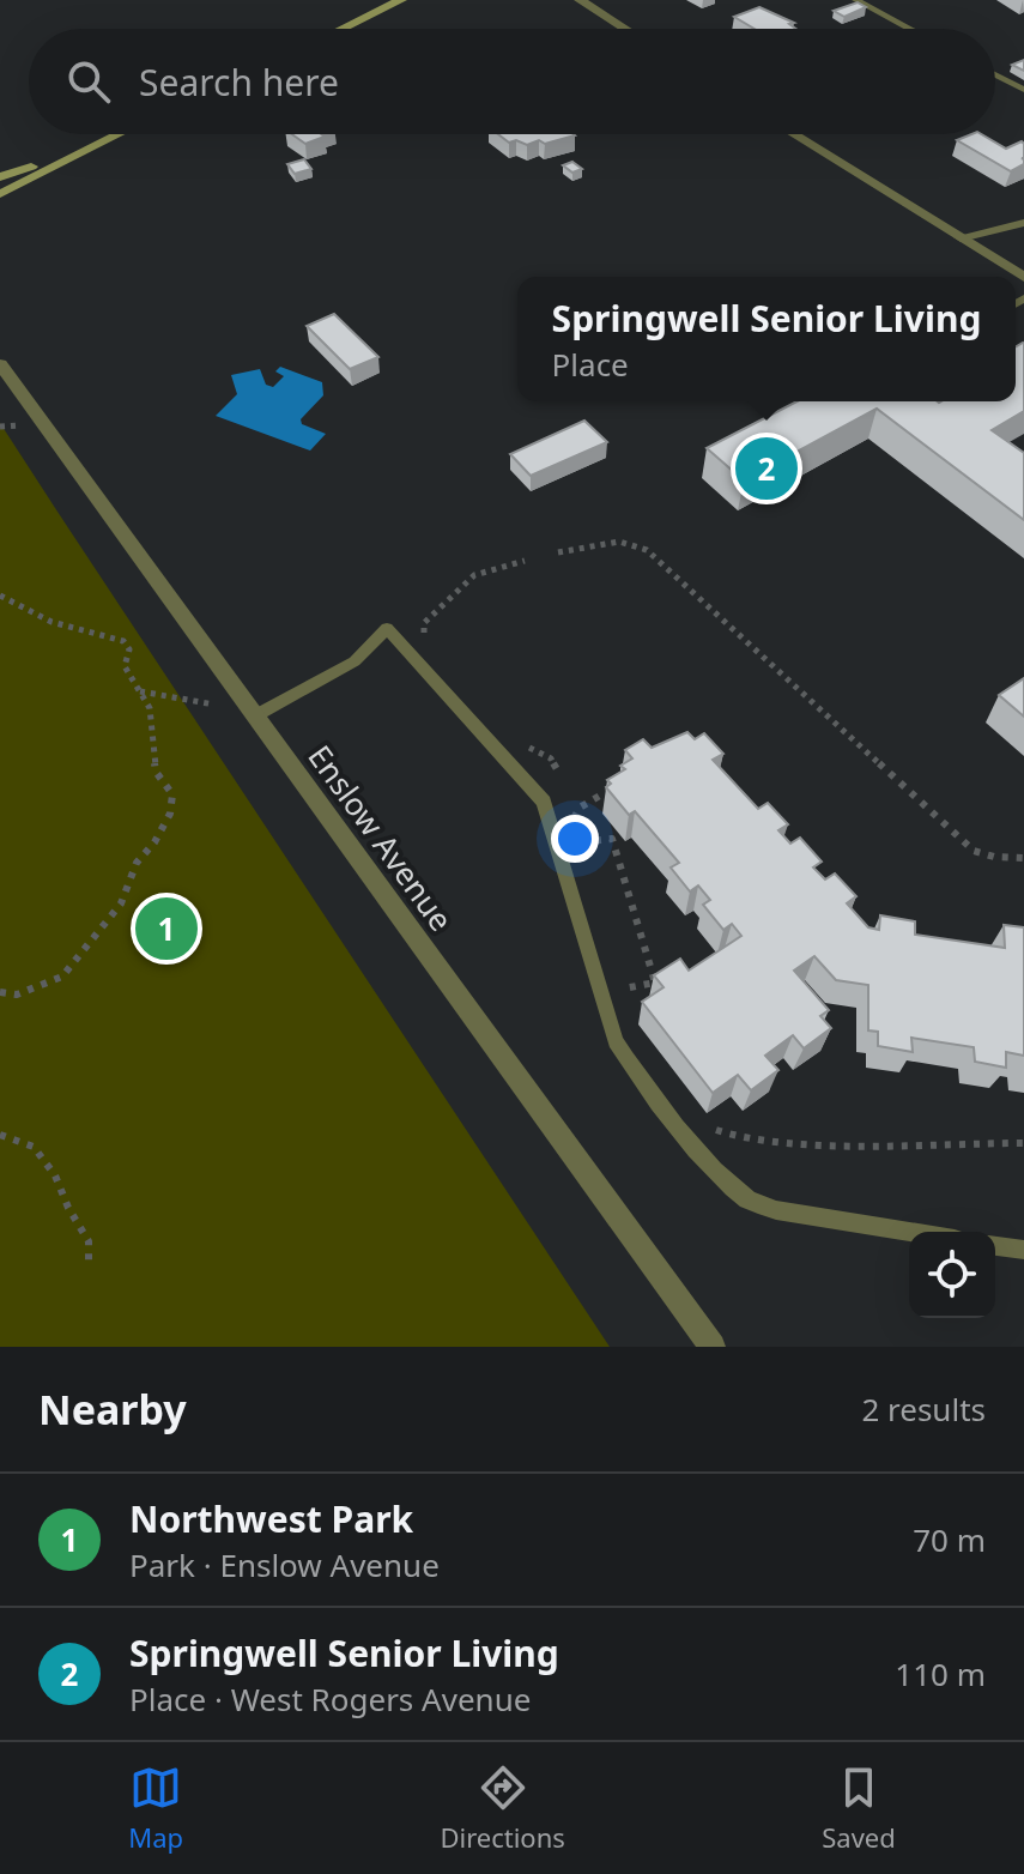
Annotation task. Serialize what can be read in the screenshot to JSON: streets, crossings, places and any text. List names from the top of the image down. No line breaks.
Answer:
{"streets":{"street":["Enslow Avenue"]},"page":{"search":"Search here","popup":["Springwell Senior Living","Place"],"pins":["2","1"],"heading":["Nearby","2 results"],"list":[{"mark":"1","name":"Northwest Park","note":"Park · Enslow Avenue","value":"70 m"},{"mark":"2","name":"Springwell Senior Living","note":"Place · West Rogers Avenue","value":"110 m"}],"nav":["Map","Directions","Saved"]}}
